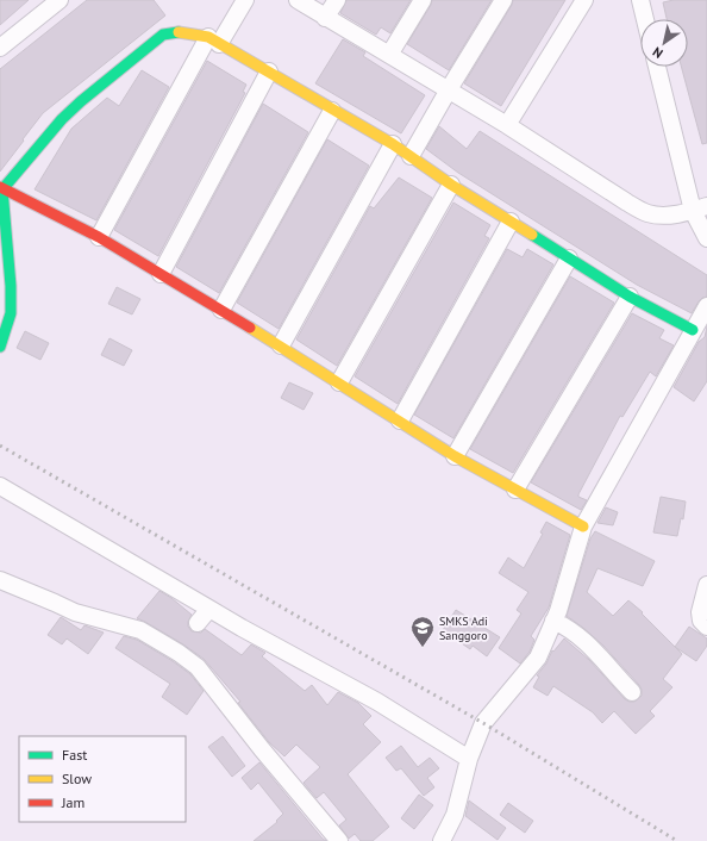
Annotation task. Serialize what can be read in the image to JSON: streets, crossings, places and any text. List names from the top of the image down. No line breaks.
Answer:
{"places":{"school or university":["SMKS Adi Sanggoro"]},"legend":["Fast","Slow","Jam"],"north":"bottom left"}
